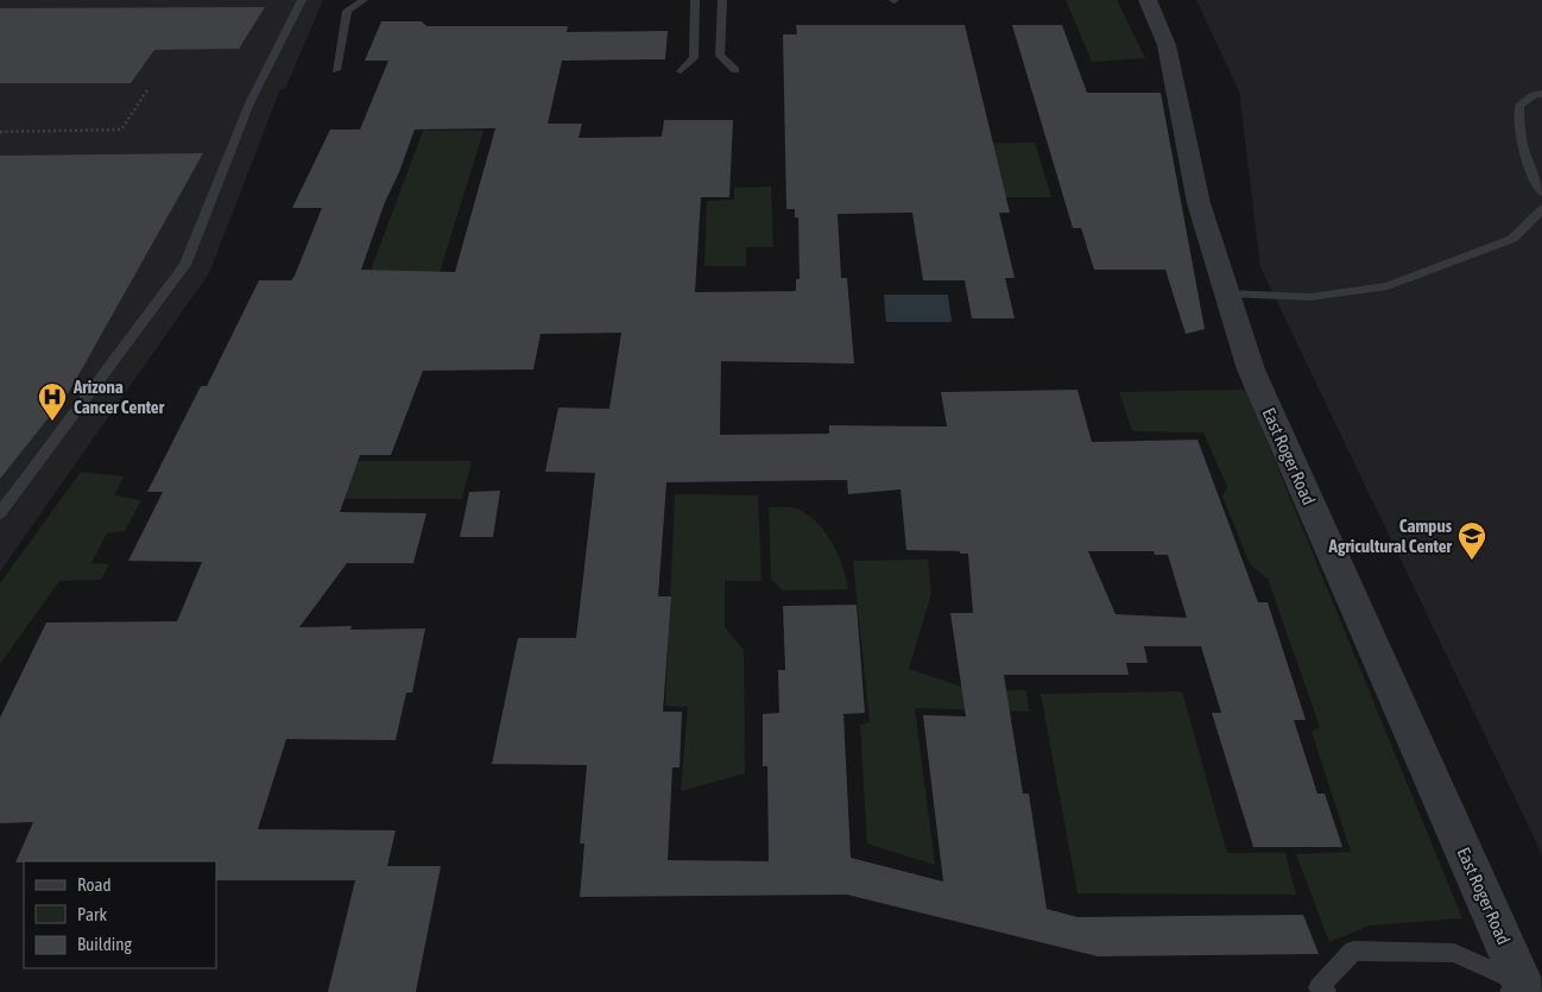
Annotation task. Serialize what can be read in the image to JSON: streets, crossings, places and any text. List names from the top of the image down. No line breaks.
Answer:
{"streets":{"street":["East Roger Road"]},"places":{"hospital":["Arizona Cancer Center"],"school or university":["Campus Agricultural Center"]},"legend":["Road","Park","Building"]}
